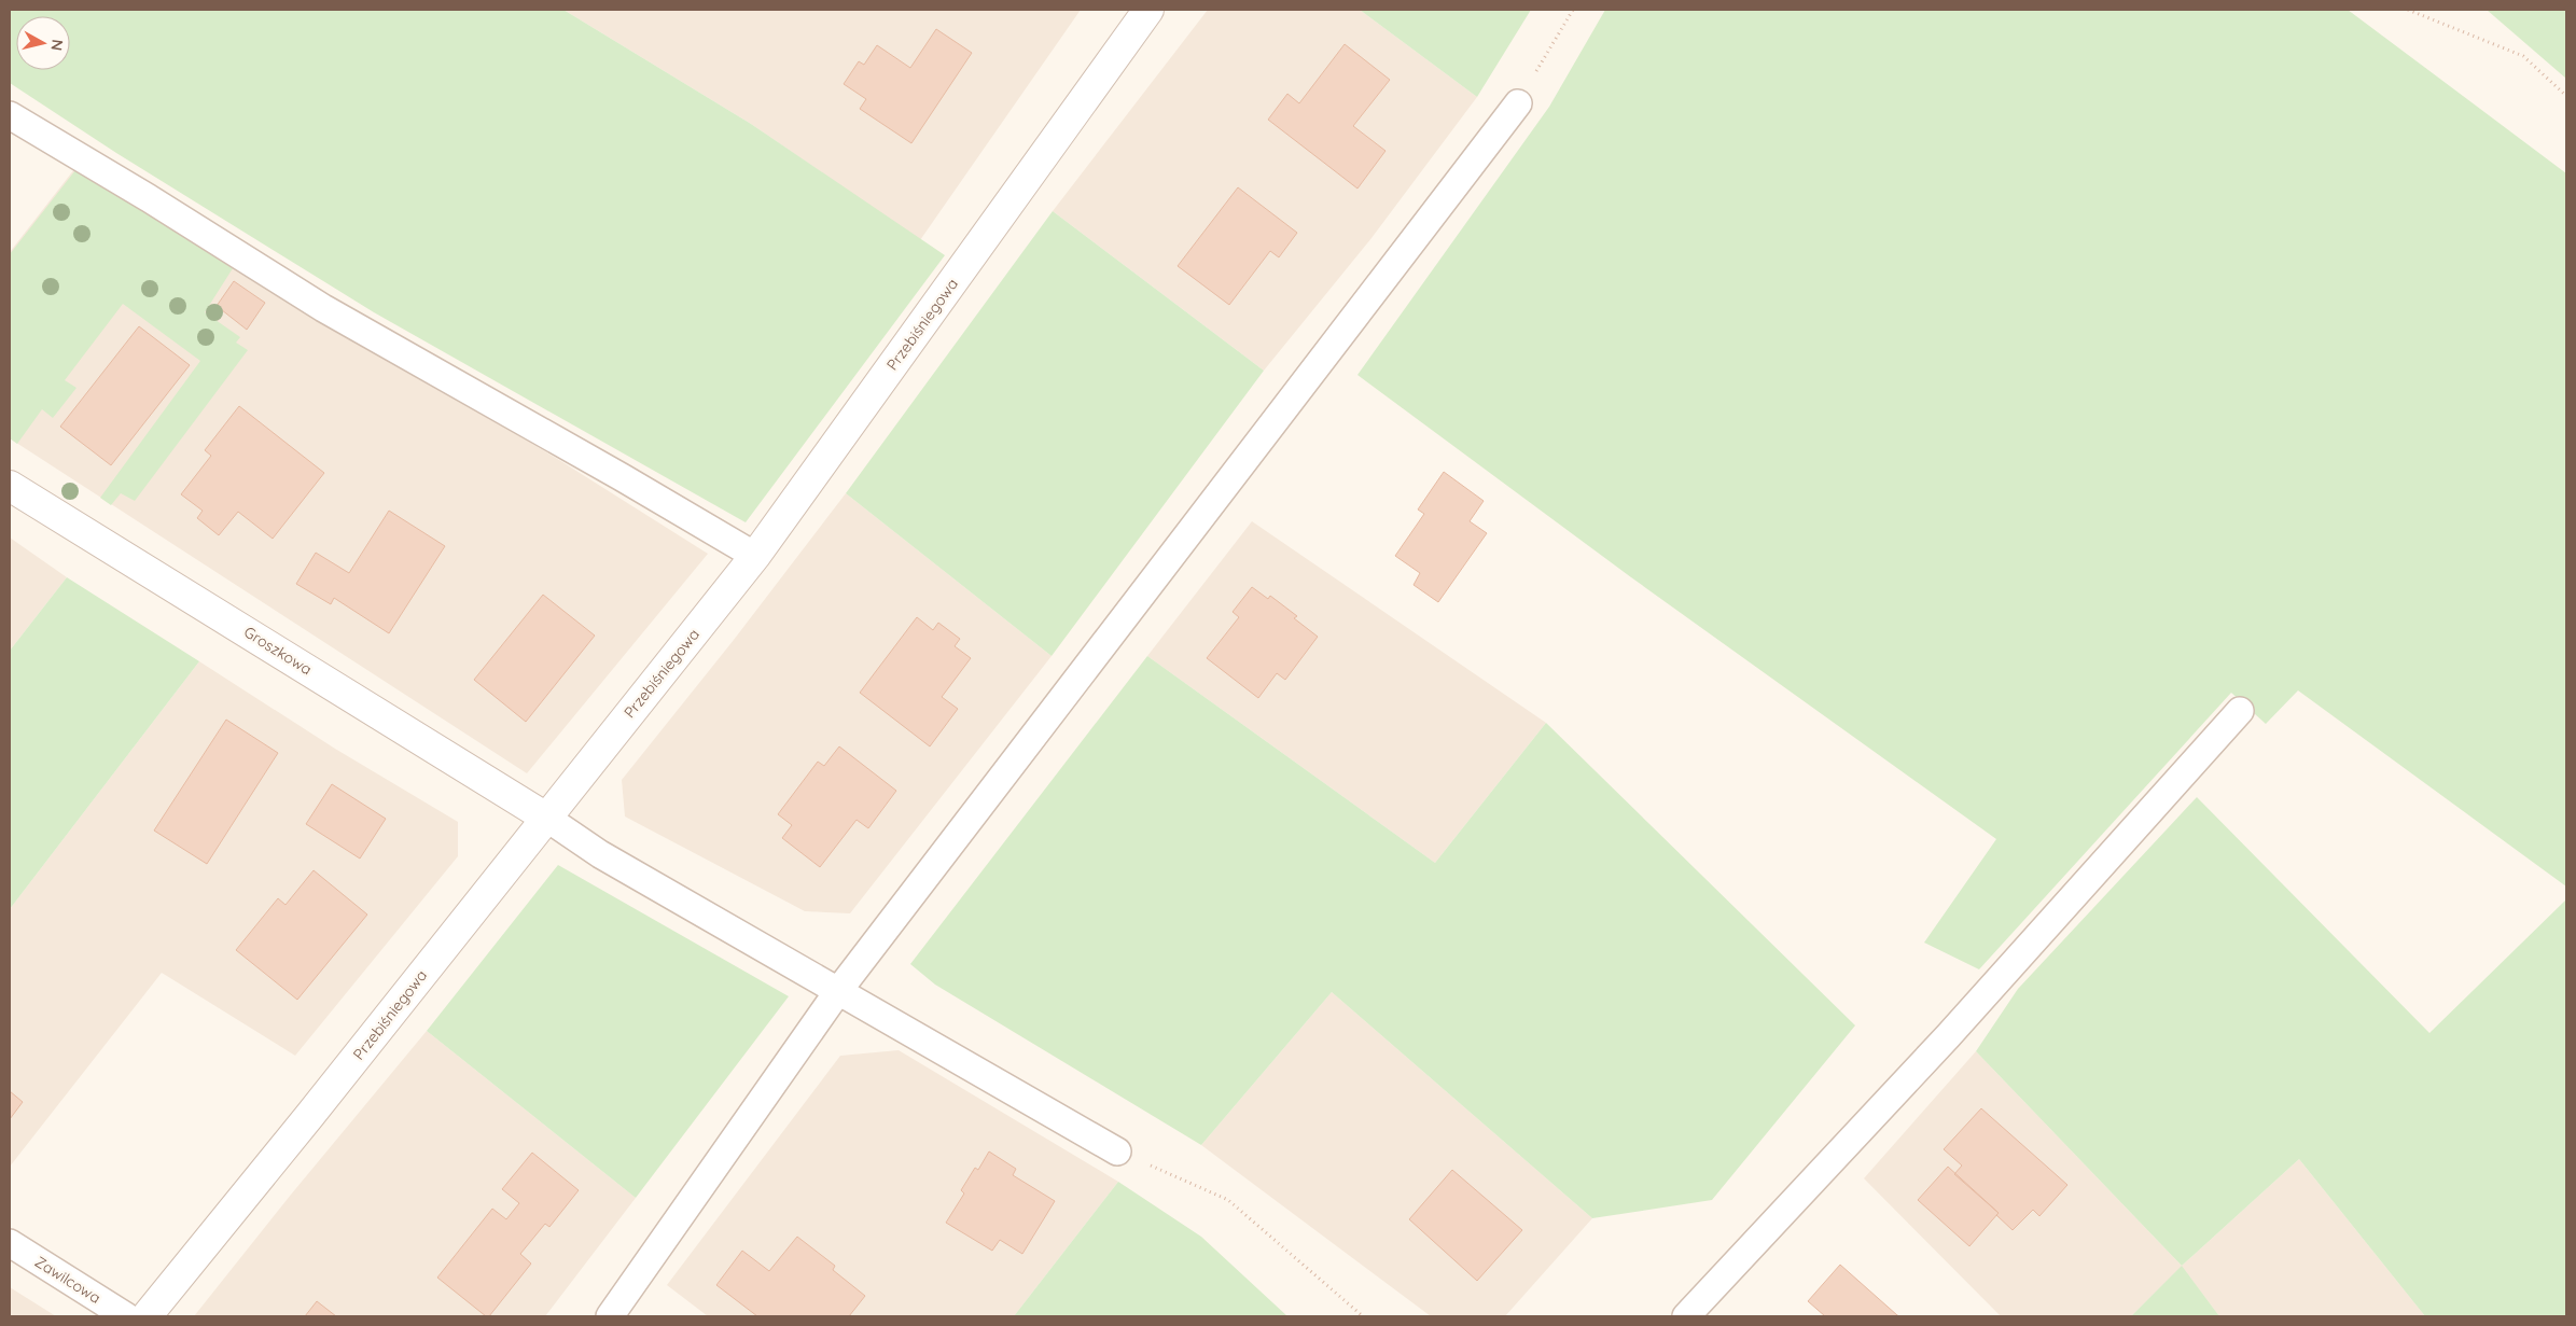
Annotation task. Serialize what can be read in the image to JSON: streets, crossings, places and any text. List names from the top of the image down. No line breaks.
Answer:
{"streets":{"street":["Przebiśniegowa","Groszkowa"],"lane":["Zawilcowa"]},"crossings":[["Przebiśniegowa","Groszkowa"]],"north":"right"}
